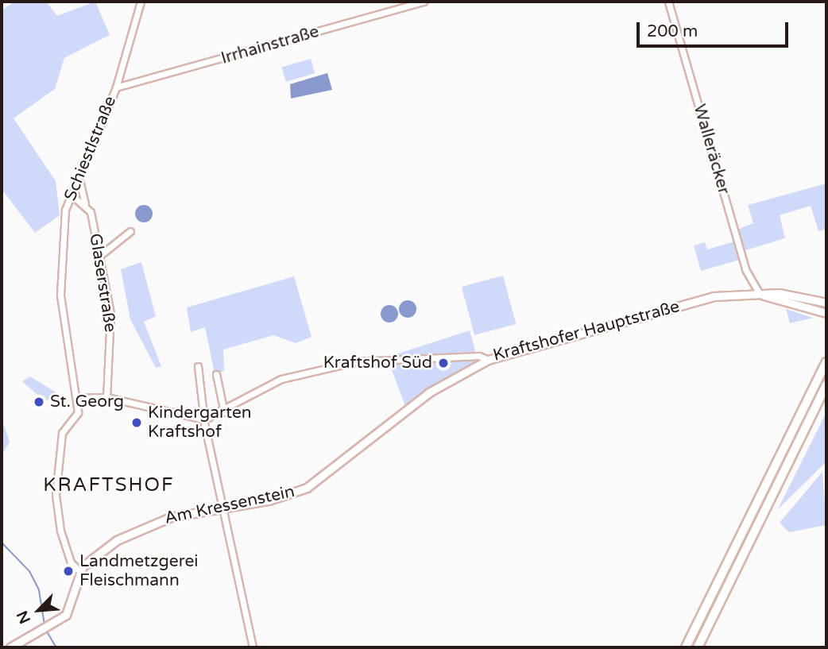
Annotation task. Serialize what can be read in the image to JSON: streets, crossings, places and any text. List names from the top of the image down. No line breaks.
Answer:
{"streets":{"street":["Irrhainstraße","Schiestlstraße","Walleräcker","Glaserstraße","Kraftshofer Hauptstraße","Am Kressenstein"]},"crossings":[["Irrhainstraße","Schiestlstraße"],["Schiestlstraße","Glaserstraße"],["Walleräcker","Kraftshofer Hauptstraße"],["Kraftshofer Hauptstraße","Am Kressenstein"]],"districts":["KRAFTSHOF"],"places":["Kraftshof Süd","St. Georg","Kindergarten Kraftshof","Landmetzgerei Fleischmann"],"scale_bar":"200 m","north":"bottom left"}
